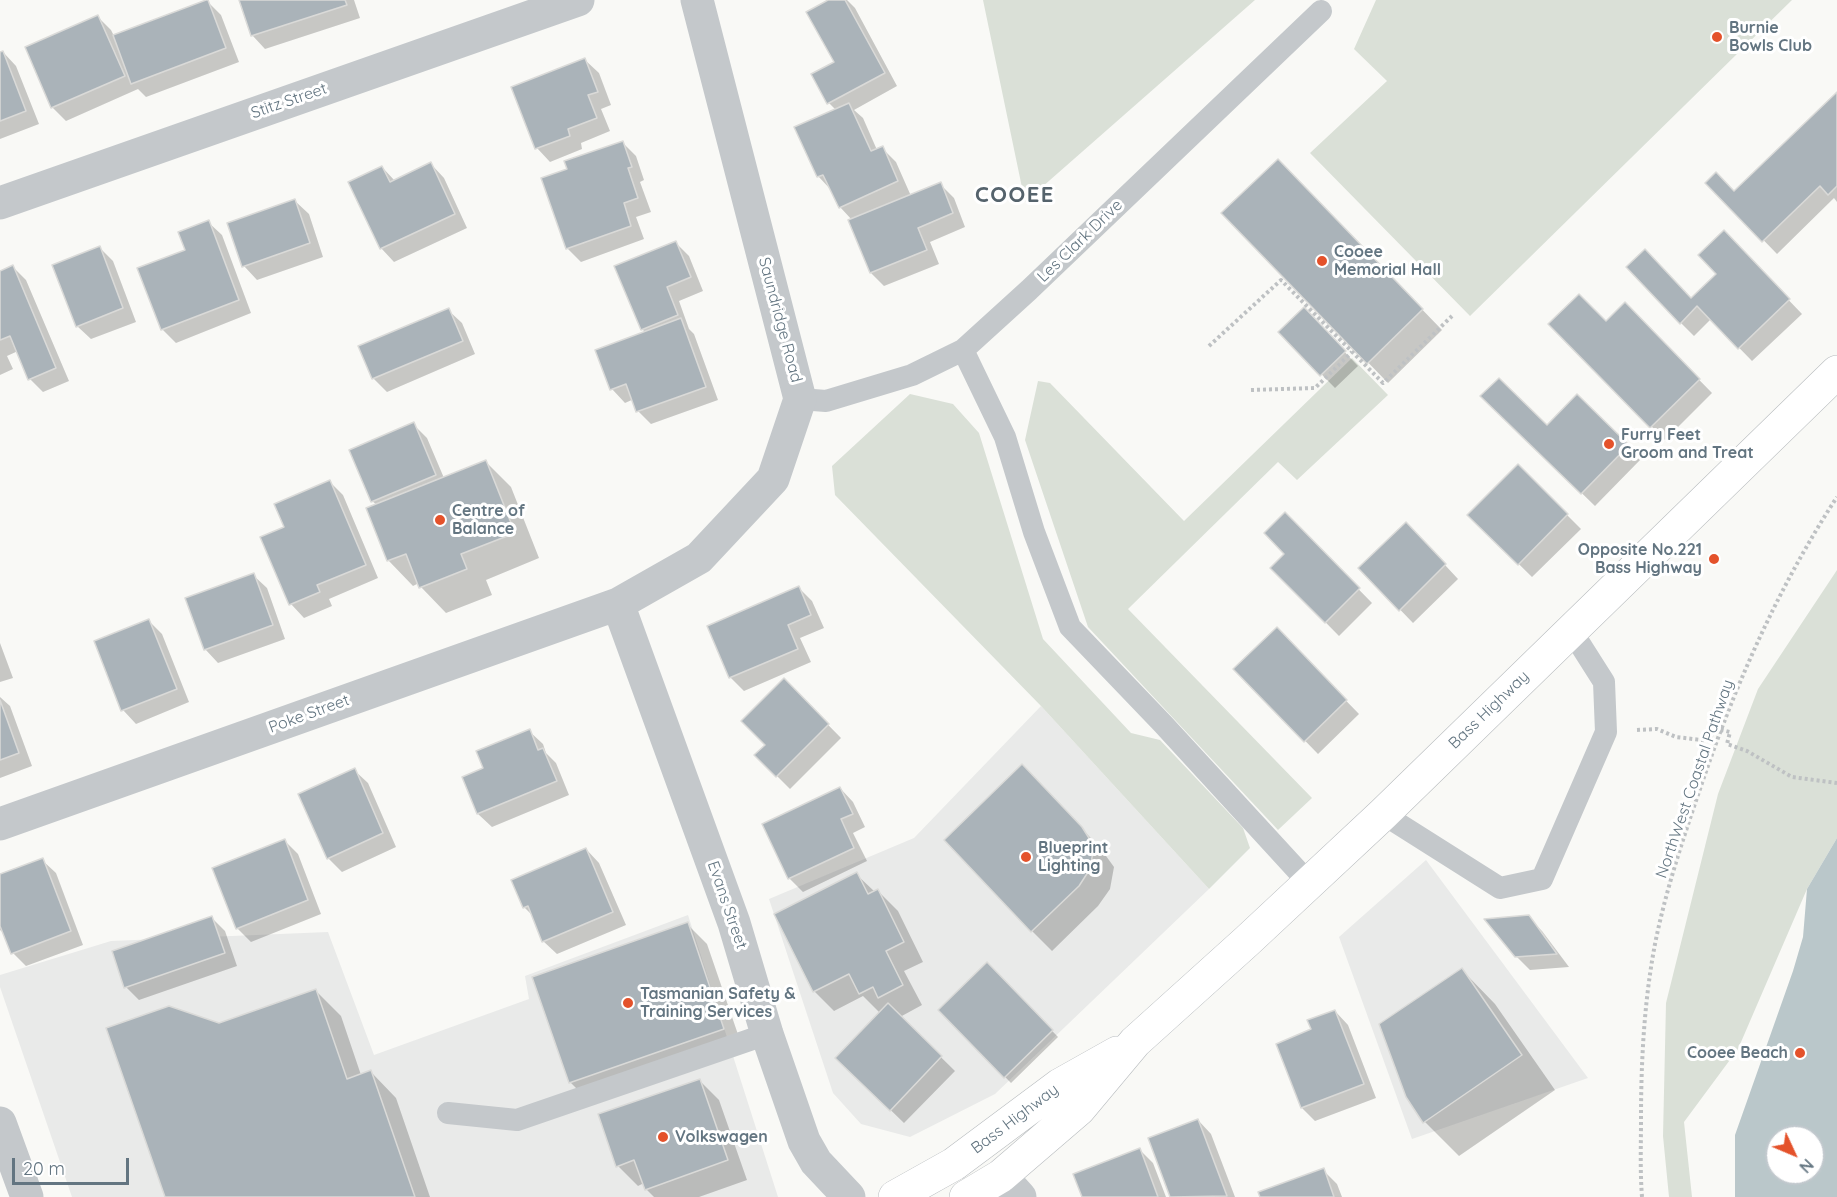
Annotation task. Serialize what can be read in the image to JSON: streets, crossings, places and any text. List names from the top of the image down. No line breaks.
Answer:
{"streets":{"highway":["Bass Highway"],"street":["Stitz Street","Saundridge Road","Poke Street","Evans Street"],"lane":["Les Clark Drive"],"path":["NorthWest Coastal Pathway"]},"crossings":[["Les Clark Drive","Saundridge Road"],["Saundridge Road","Poke Street"],["Saundridge Road","Evans Street"],["Poke Street","Evans Street"]],"districts":["COOEE"],"places":["Burnie Bowls Club","Cooee Memorial Hall","Furry Feet Groom and Treat","Centre of Balance","Opposite No.221 Bass Highway","Blueprint Lighting","Tasmanian Safety & Training Services","Cooee Beach","Volkswagen"],"scale_bar":"20 m","north":"bottom right"}
